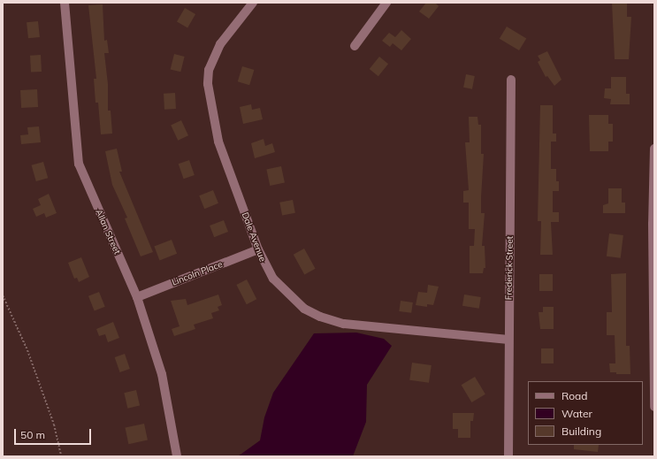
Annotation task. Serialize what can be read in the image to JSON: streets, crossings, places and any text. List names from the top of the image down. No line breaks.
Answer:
{"streets":{"street":["Allan Street","Dale Avenue","Frederick Street","Lincoln Place"]},"crossings":[["Allan Street","Lincoln Place"],["Dale Avenue","Frederick Street"],["Dale Avenue","Lincoln Place"]],"legend":["Road","Water","Building"],"scale_bar":"50 m"}
